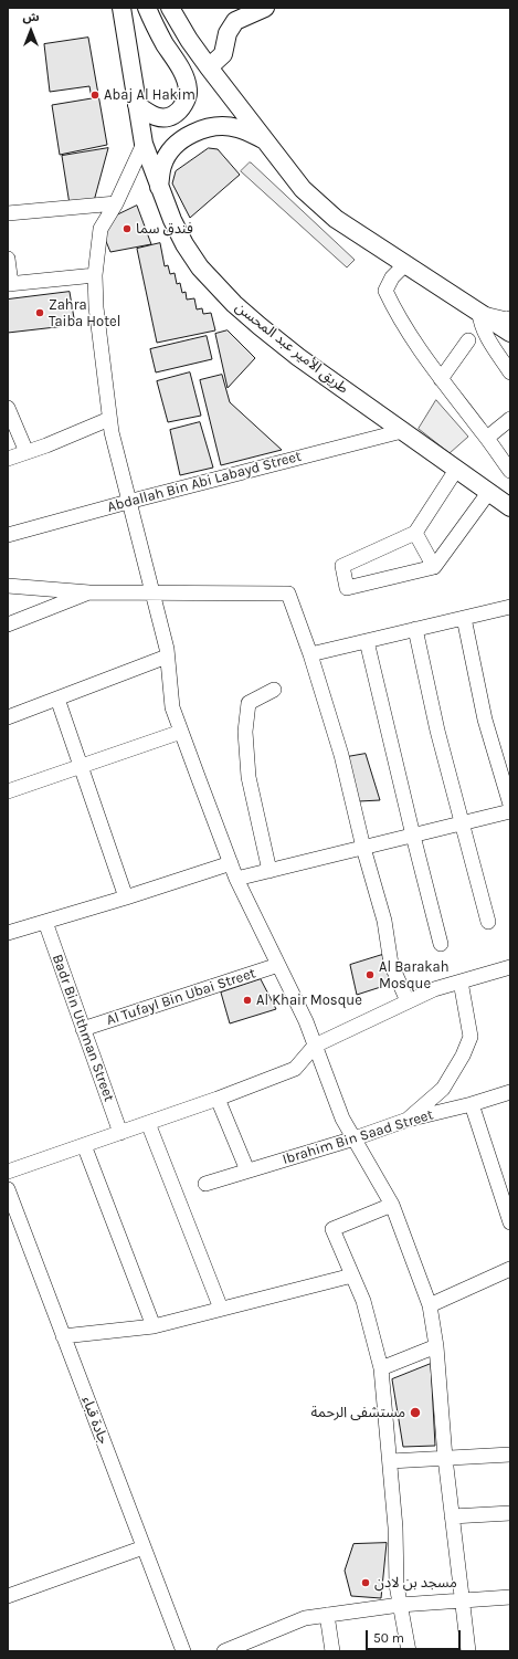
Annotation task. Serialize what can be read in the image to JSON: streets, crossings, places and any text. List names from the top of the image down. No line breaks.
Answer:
{"streets":{"main road":["طريق الأمير عبد المحسن"],"street":["Abdallah Bin Abi Labayd Street","Al Tufayl Bin Ubai Street","Badr Bin Uthman Street","Ibrahim Bin Saad Street","جادة قباء"]},"crossings":[["طريق الأمير عبد المحسن","Abdallah Bin Abi Labayd Street"],["Al Tufayl Bin Ubai Street","Badr Bin Uthman Street"]],"places":["Abaj Al Hakim","فندق سما","Zahra Taiba Hotel","Al Barakah Mosque","Al Khair Mosque","مستشفى الرحمة","مسجد بن لادن"],"scale_bar":"50 m","north":"top"}
